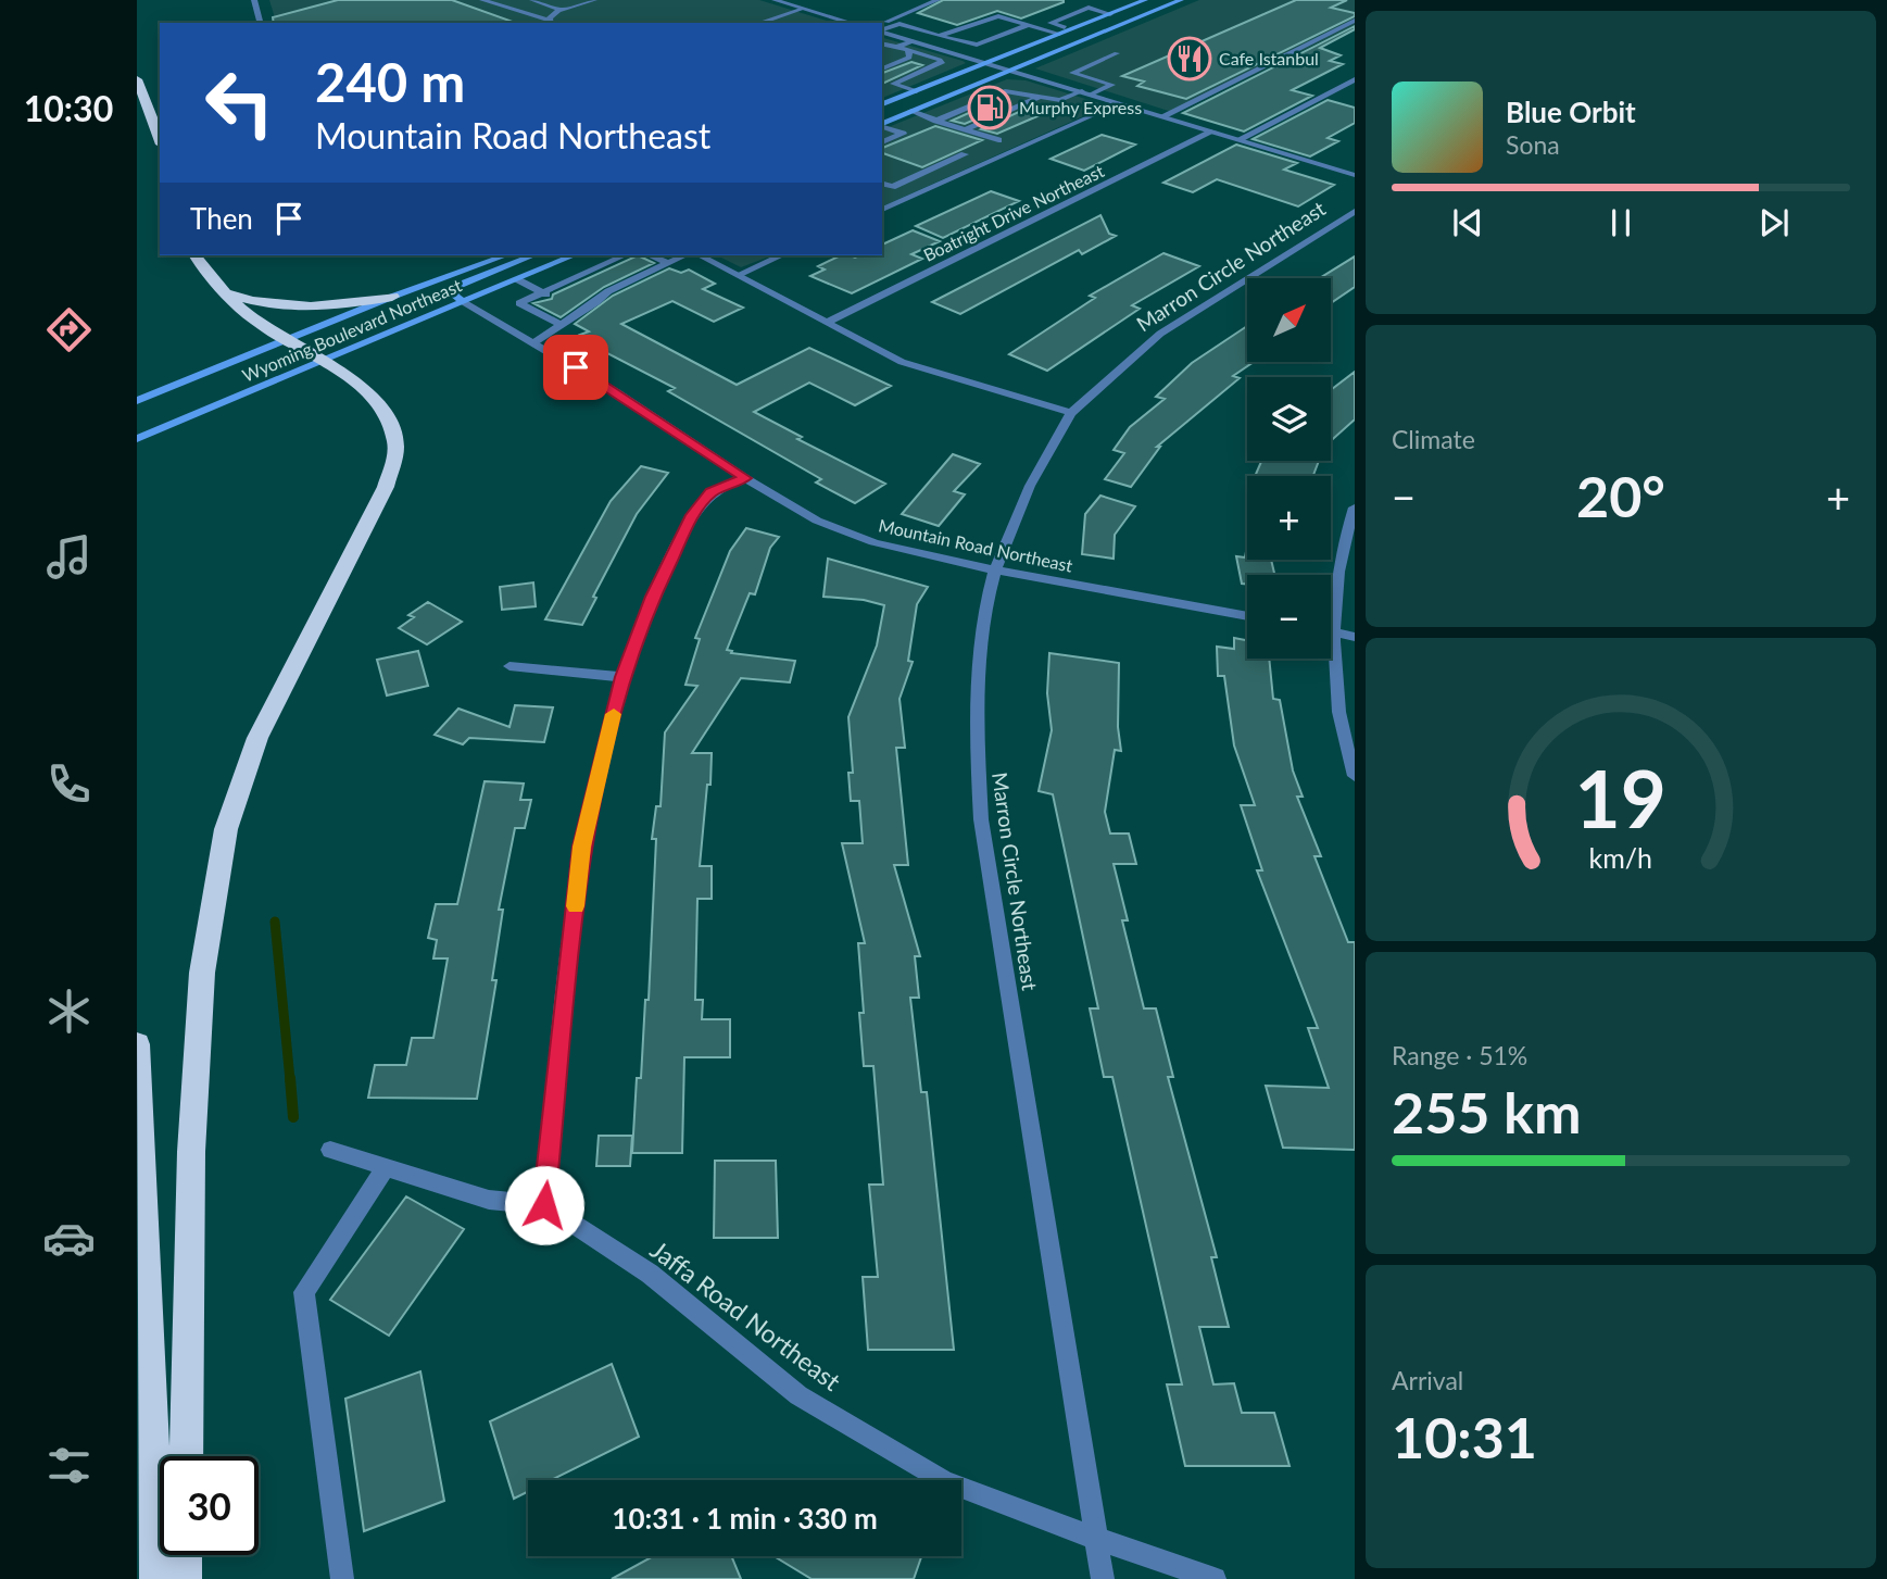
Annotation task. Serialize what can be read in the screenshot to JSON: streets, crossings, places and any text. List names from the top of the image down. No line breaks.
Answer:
{"streets":{"main road":["Wyoming Boulevard Northeast"],"street":["Boatright Drive Northeast","Marron Circle Northeast","Mountain Road Northeast","Jaffa Road Northeast"]},"crossings":[["Marron Circle Northeast","Mountain Road Northeast"],["Marron Circle Northeast","Jaffa Road Northeast"],["Wyoming Boulevard Northeast","Mountain Road Northeast"]],"places":{"restaurant":["Cafe Istanbul"],"fuel station":["Murphy Express"]},"north":"top right","page":{"tabs":"10:30","turn":["240 m","Mountain Road Northeast"],"song":["Blue Orbit","Sona"],"then":"Then","map_buttons":["+","−"],"tile":["Climate",["Range · 51%","255 km"],["Arrival","10:31"]],"heat":["−","20°","+"],"limit":"30","trip":"10:31 · 1 min · 330 m","gauge":["19","km/h"]}}
